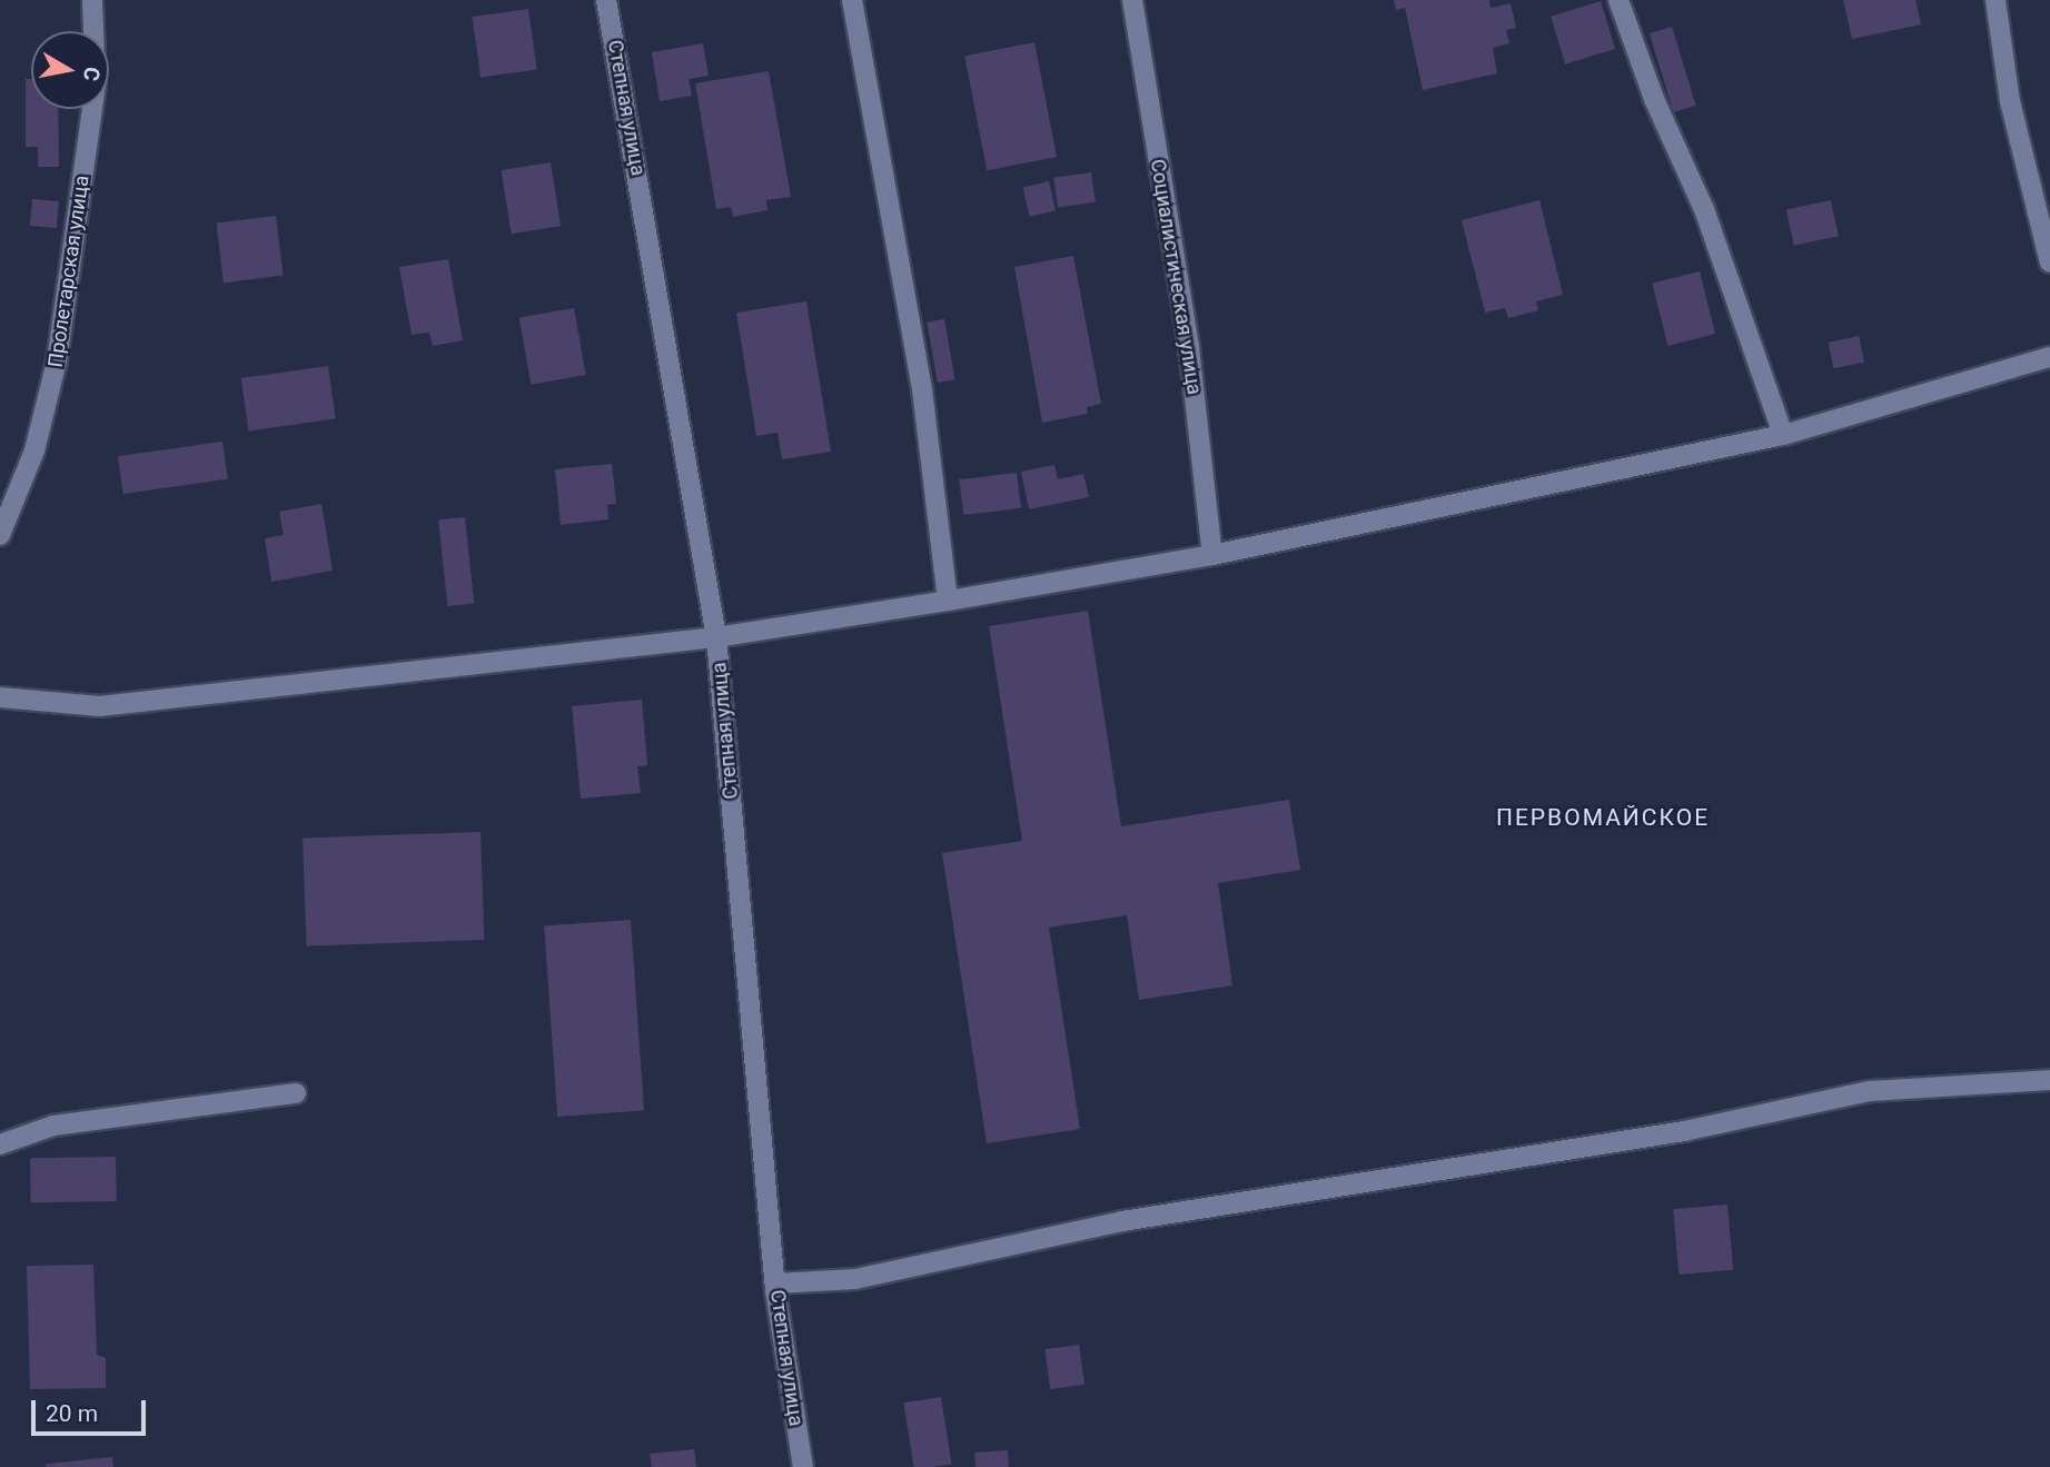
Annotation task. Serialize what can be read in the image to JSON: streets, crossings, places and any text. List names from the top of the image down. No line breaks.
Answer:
{"streets":{"street":["Степная улица","Пролетарская улица","Социалистическая улица"]},"districts":["ПЕРВОМАЙСКОЕ"],"scale_bar":"20 m","north":"right"}
